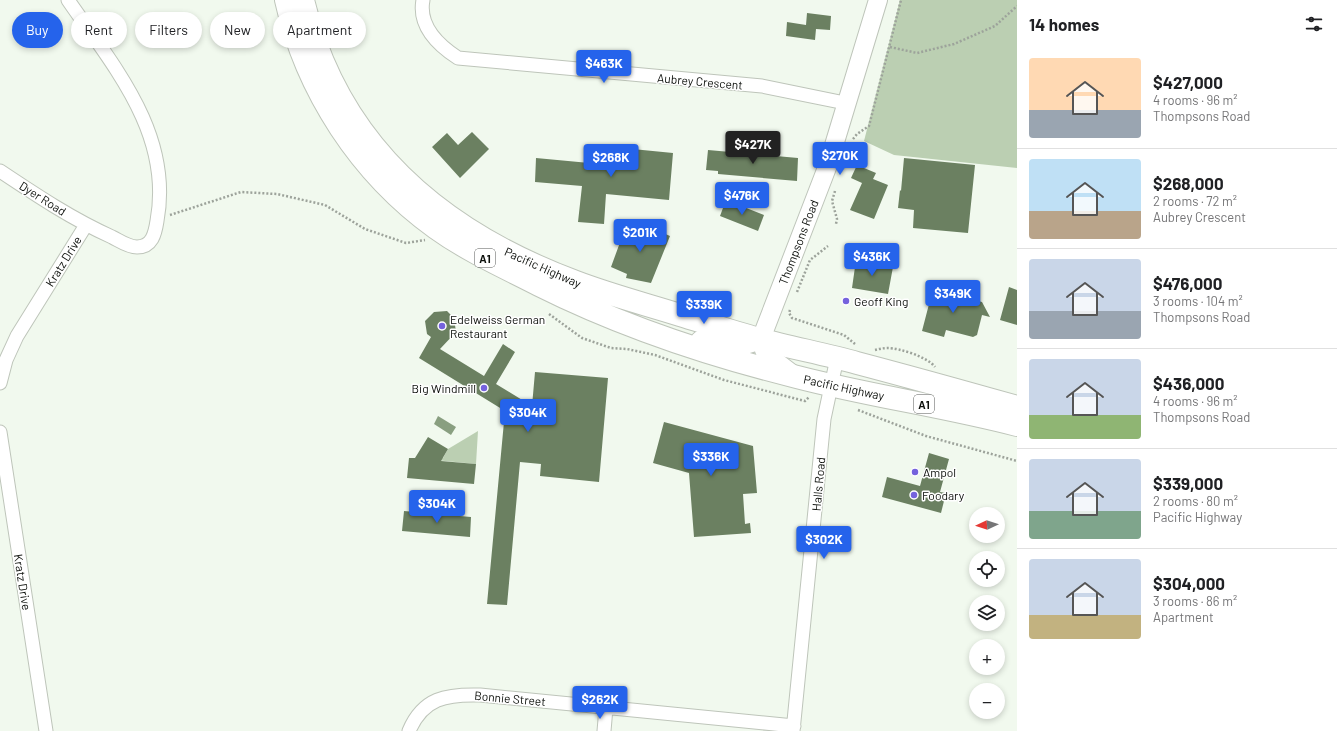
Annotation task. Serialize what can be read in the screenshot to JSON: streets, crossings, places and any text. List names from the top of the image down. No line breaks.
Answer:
{"streets":{"highway":["A1","Pacific Highway"],"street":["Aubrey Crescent","Dyer Road","Thompsons Road","Kratz Drive","Halls Road","Bonnie Street"]},"crossings":[["Aubrey Crescent","Thompsons Road"],["Dyer Road","Kratz Drive"],["Thompsons Road","Pacific Highway"],["Pacific Highway","Halls Road"],["Halls Road","Bonnie Street"]],"places":["Geoff King","Edelweiss German Restaurant","Big Windmill","Ampol","Foodary"],"north":"left","page":{"heading":"14 homes","chip":["Buy","Rent","Filters","New","Apartment"],"list":[{"name":"$427,000","note":"4 rooms · 96 m² · Thompsons Road"},{"name":"$268,000","note":"2 rooms · 72 m² · Aubrey Crescent"},{"name":"$476,000","note":"3 rooms · 104 m² · Thompsons Road"},{"name":"$436,000","note":"4 rooms · 96 m² · Thompsons Road"},{"name":"$339,000","note":"2 rooms · 80 m² · Pacific Highway"},{"name":"$304,000","note":"3 rooms · 86 m² · Apartment"}],"price":["$463K","$427K","$270K","$268K","$476K","$201K","$436K","$349K","$339K","$304K","$336K","$304K","$302K","$262K"],"map_buttons":["+","−"]}}
